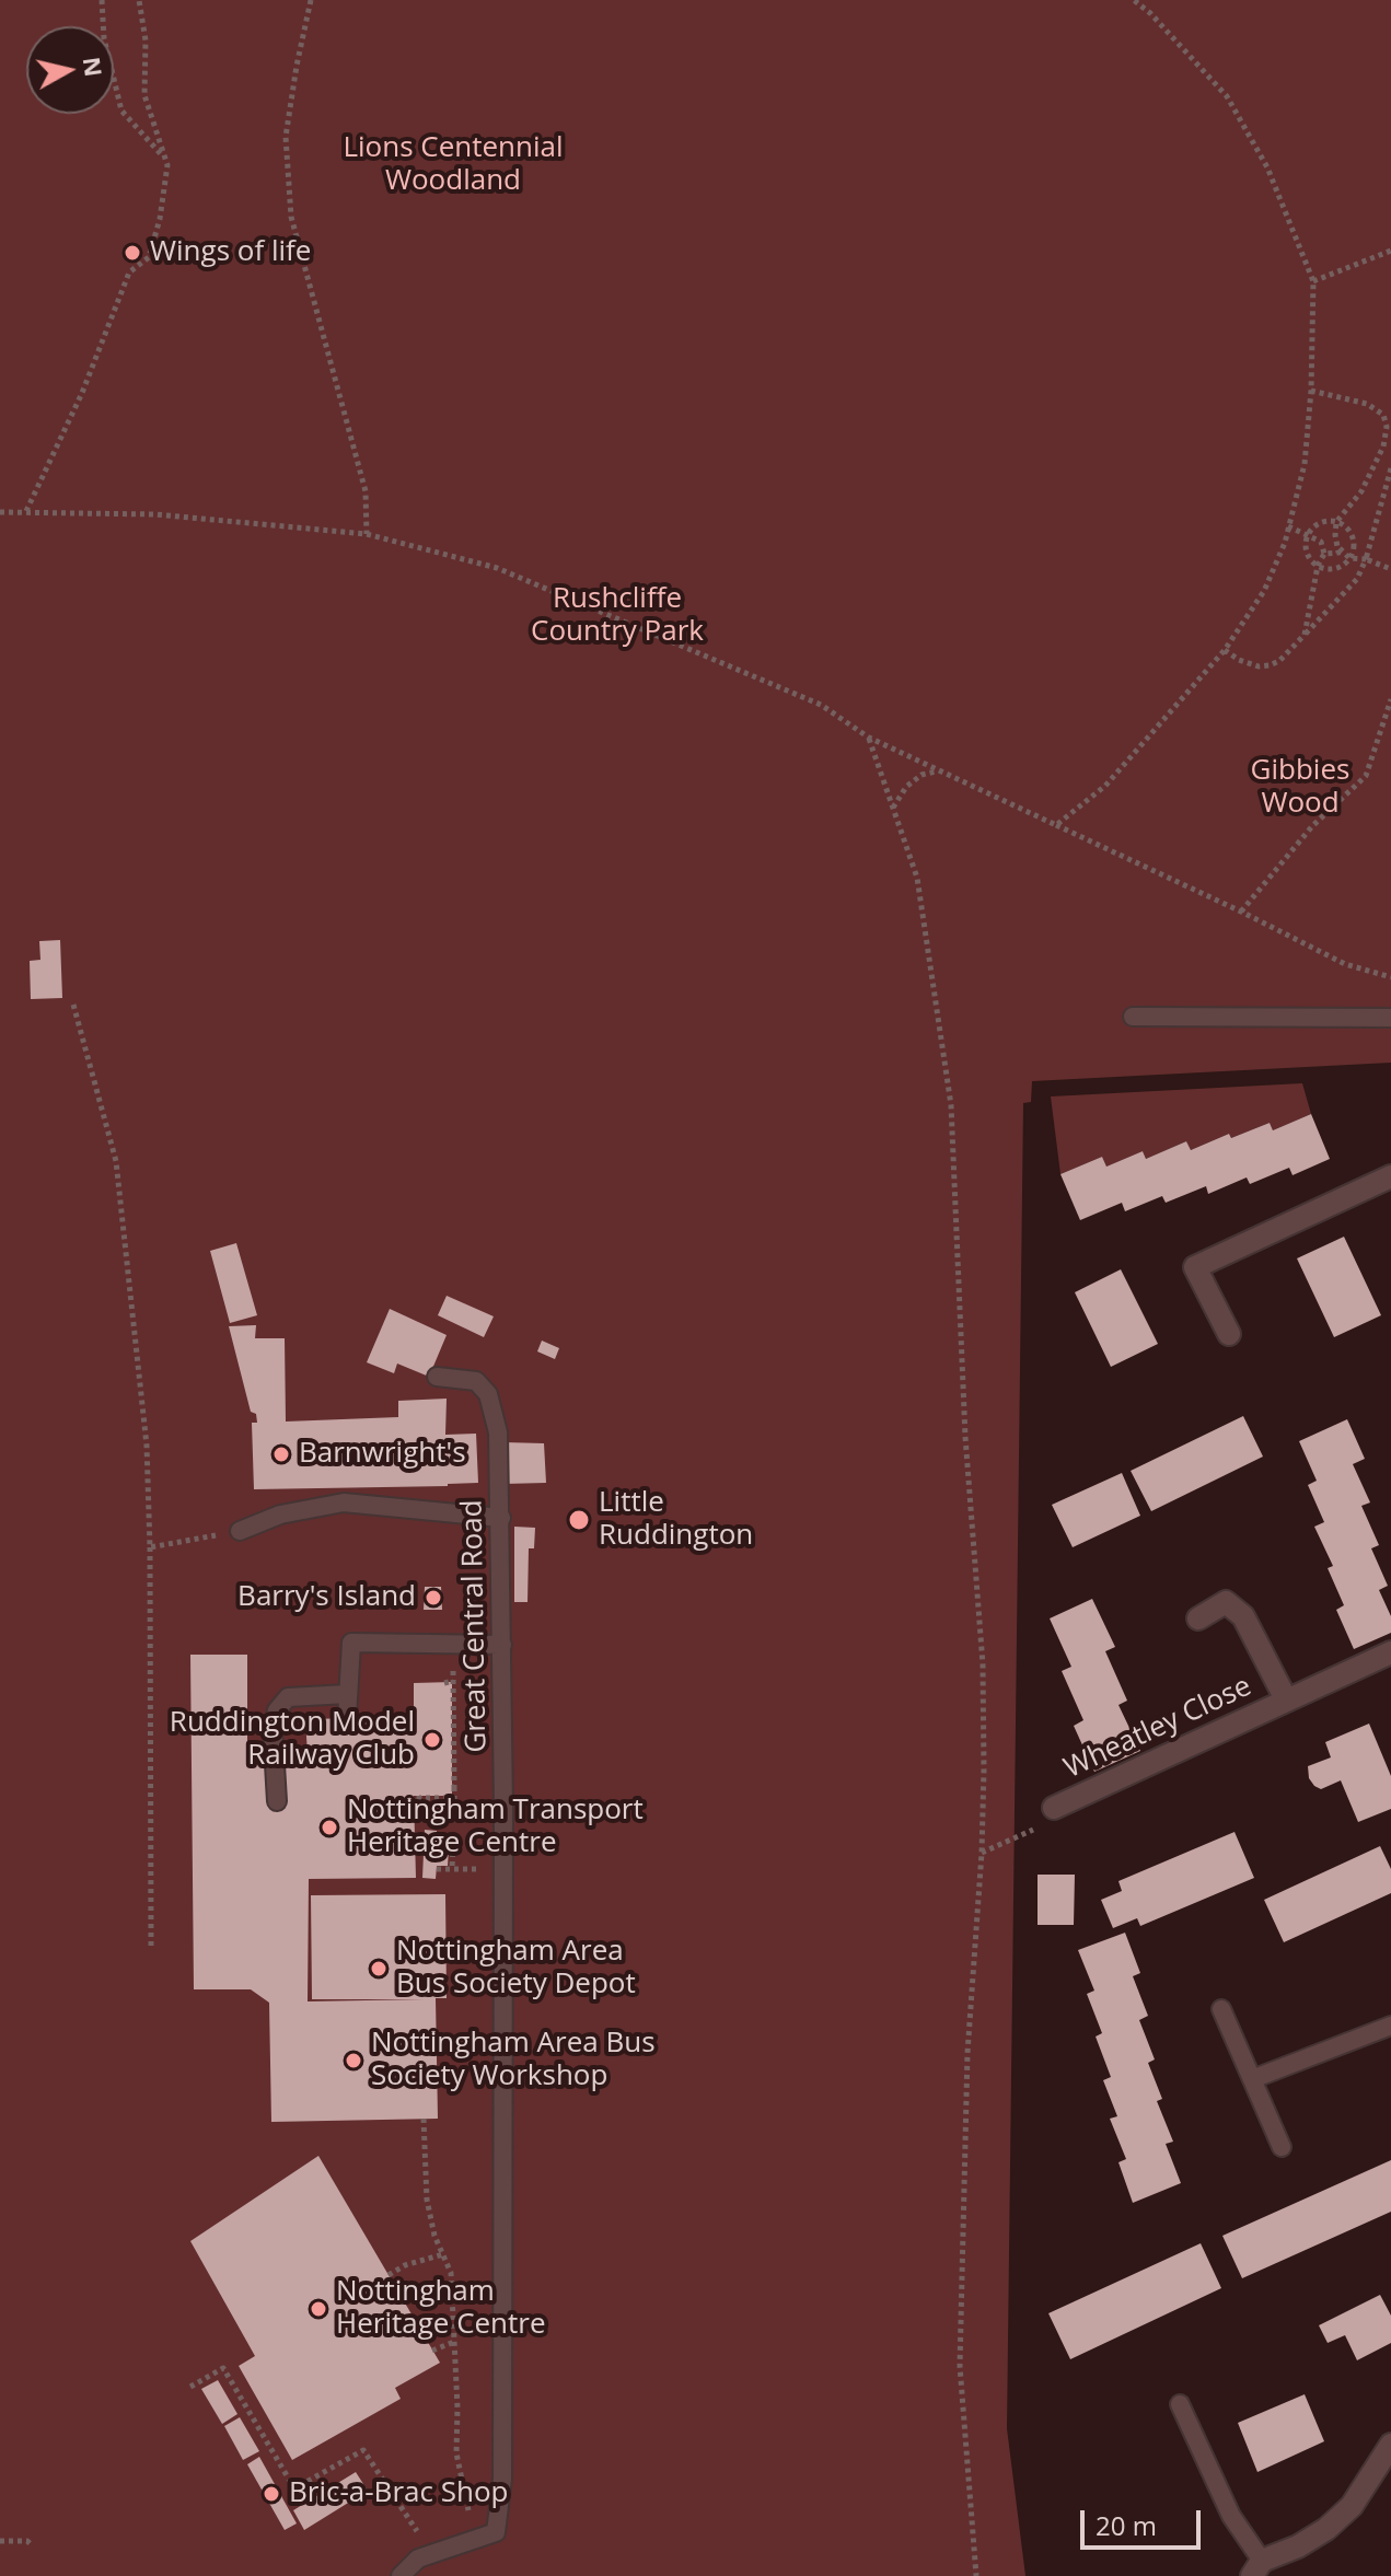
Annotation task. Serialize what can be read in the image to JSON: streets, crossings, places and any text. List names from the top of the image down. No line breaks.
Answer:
{"streets":{"street":["Wheatley Close"],"lane":["Great Central Road"]},"parks":["Lions Centennial Woodland","Rushcliffe Country Park","Gibbies Wood"],"places":["Wings of life","Barnwright's","Little Ruddington","Barry's Island","Ruddington Model Railway Club","Nottingham Transport Heritage Centre","Nottingham Area Bus Society Depot","Nottingham Area Bus Society Workshop","Nottingham Heritage Centre","Bric-a-Brac Shop"],"scale_bar":"20 m","north":"right"}
